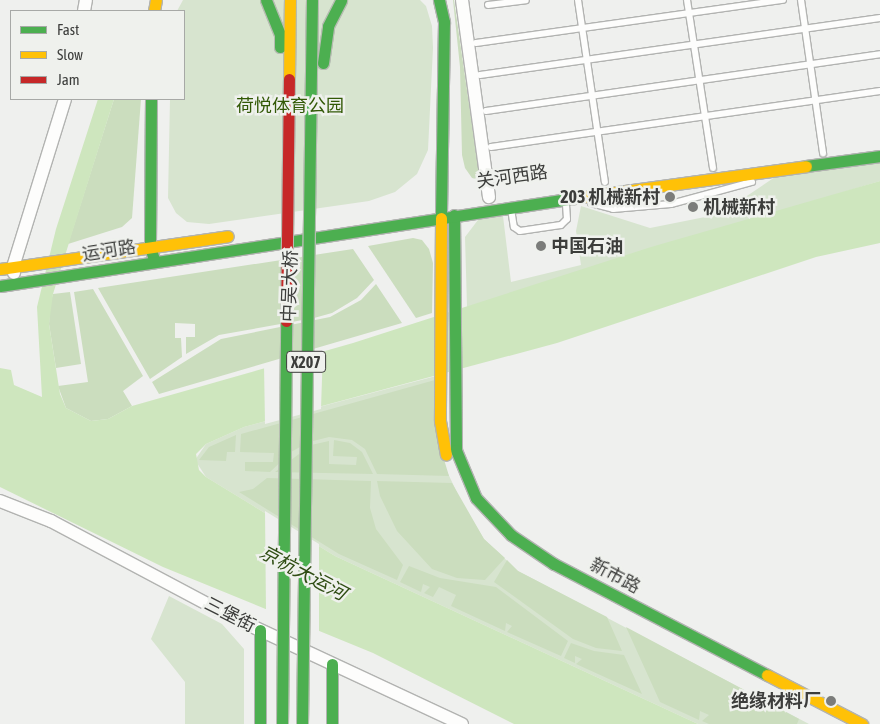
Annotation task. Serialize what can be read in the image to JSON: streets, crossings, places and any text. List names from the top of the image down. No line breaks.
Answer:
{"streets":{"main road":["关河西路","运河路","中吴大桥","X207","新市路"],"street":["三堡街"]},"crossings":[["关河西路","运河路"],["关河西路","新市路"]],"water":["京杭大运河"],"parks":["荷悦体育公园"],"places":["203 机械新村","机械新村","中国石油","绝缘材料厂"],"legend":["Fast","Slow","Jam"]}
